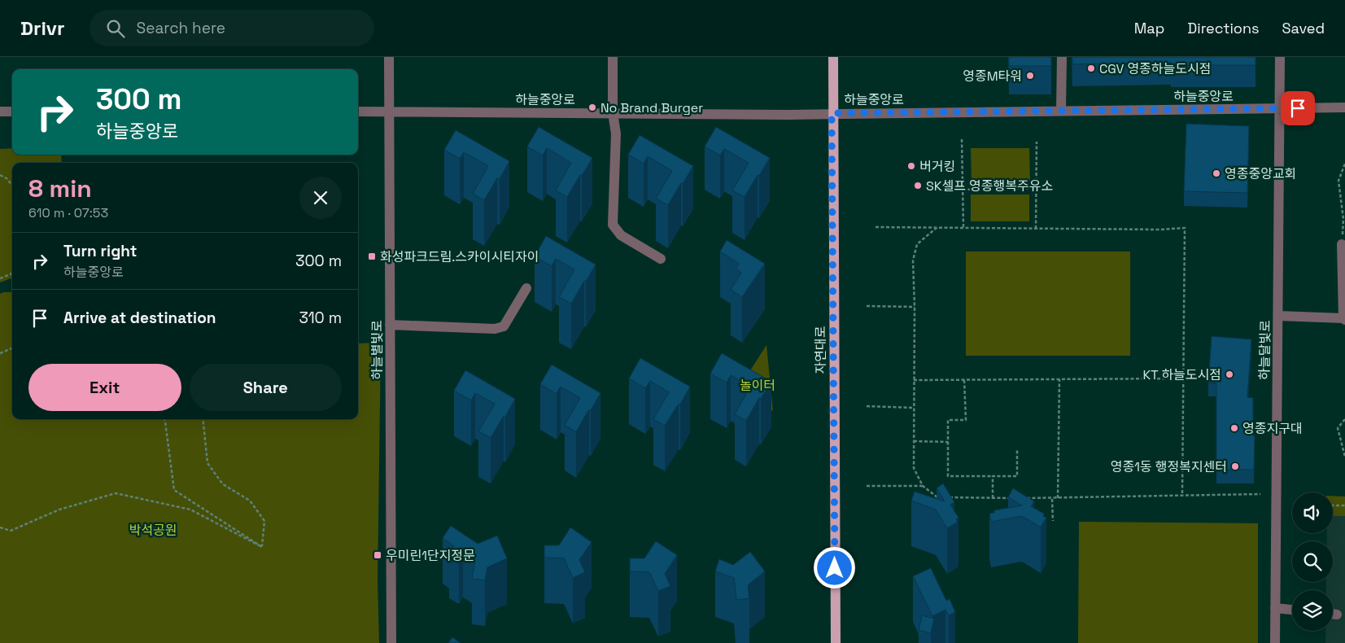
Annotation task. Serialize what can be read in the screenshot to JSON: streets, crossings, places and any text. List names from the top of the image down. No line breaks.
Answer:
{"streets":{"main road":["자연대로"],"street":["하늘중앙로","하늘별빛로","하늘달빛로"]},"crossings":[["하늘중앙로","하늘별빛로"],["하늘중앙로","자연대로"],["하늘중앙로","하늘달빛로"]],"parks":["놀이터","박석공원"],"places":{"other":["CGV 영종하늘도시점","영종M타워","No Brand Burger","버거킹","영종중앙교회","SK셀프 영종행복주유소","KT 하늘도시점","영종지구대","영종1동 행정복지센터"],"transit":["화성파크드림.스카이시티자이","우미린1단지정문"]},"page":{"header":"Drivr","search":"Search here","nav":["Map","Directions","Saved"],"turn":["300 m","하늘중앙로"],"heading":["8 min","610 m · 07:53"],"list":[{"name":"Turn right","note":"하늘중앙로","value":"300 m"},{"name":"Arrive at destination","value":"310 m"}],"buttons":["Exit","Share"]}}
